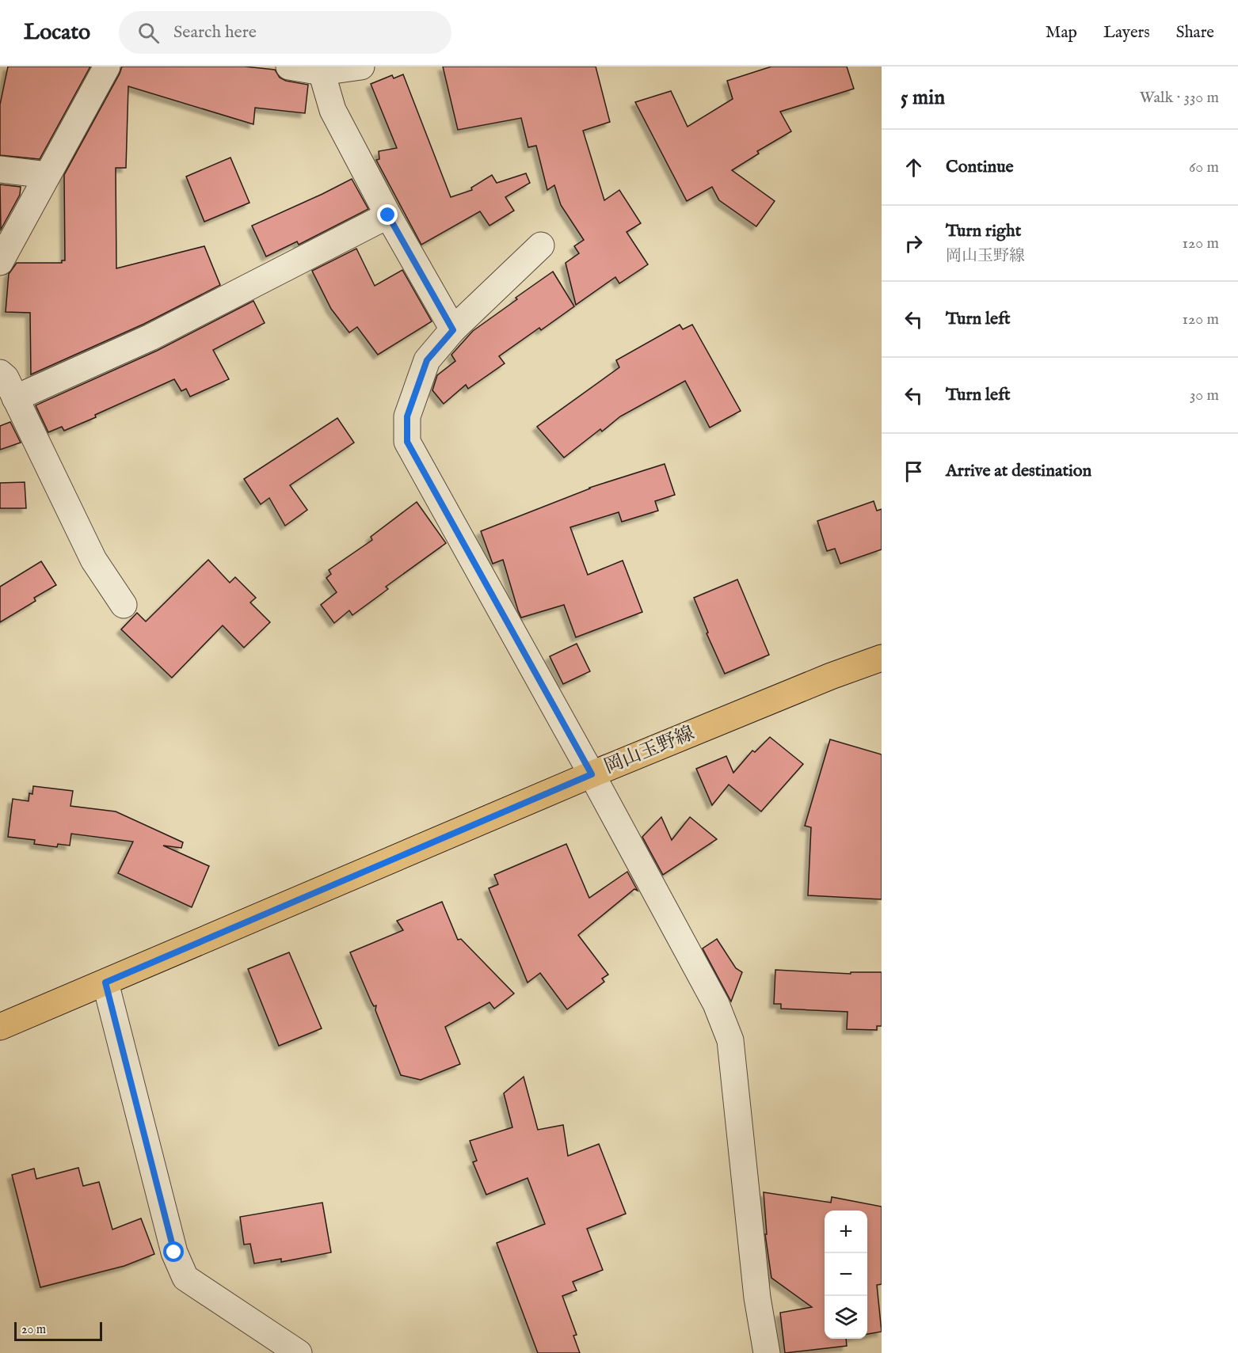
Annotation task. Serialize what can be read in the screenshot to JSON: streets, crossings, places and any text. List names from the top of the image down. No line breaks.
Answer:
{"streets":{"main road":["岡山玉野線"]},"scale_bar":"20 m","page":{"header":"Locato","search":"Search here","nav":["Map","Layers","Share"],"heading":["5 min","Walk · 330 m"],"list":[["Continue","60 m"],["Turn right","岡山玉野線","120 m"],["Turn left","120 m"],["Turn left","30 m"],"Arrive at destination"],"map_buttons":["+","−"],"scale":"20 m"}}
